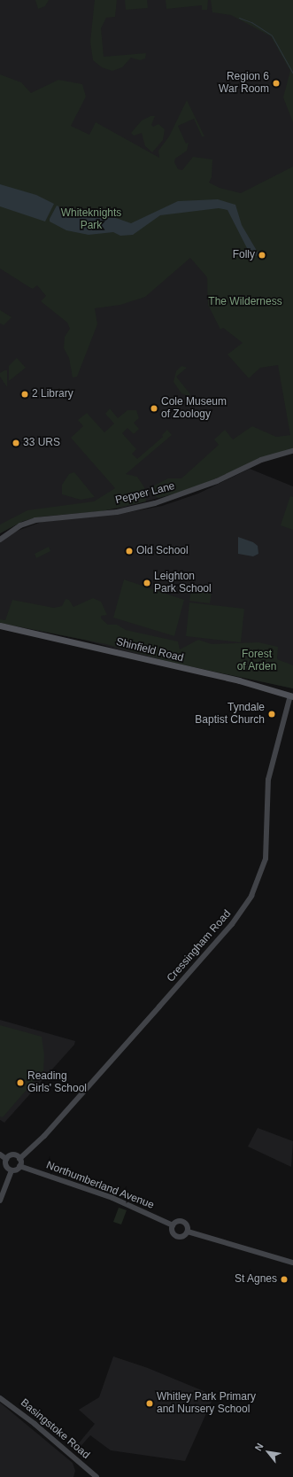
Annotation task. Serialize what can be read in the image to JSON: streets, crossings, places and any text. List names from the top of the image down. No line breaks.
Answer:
{"streets":{"main road":["Shinfield Road"],"street":["Pepper Lane","Cressingham Road","Northumberland Avenue","Basingstoke Road"]},"crossings":[["Shinfield Road","Cressingham Road"],["Cressingham Road","Northumberland Avenue"]],"parks":["Whiteknights Park","The Wilderness","Forest of Arden"],"places":["Region 6 War Room","Folly","2 Library","Cole Museum of Zoology","33 URS","Old School","Leighton Park School","Tyndale Baptist Church","Reading Girls' School","St Agnes","Whitley Park Primary and Nursery School"],"north":"top left"}
